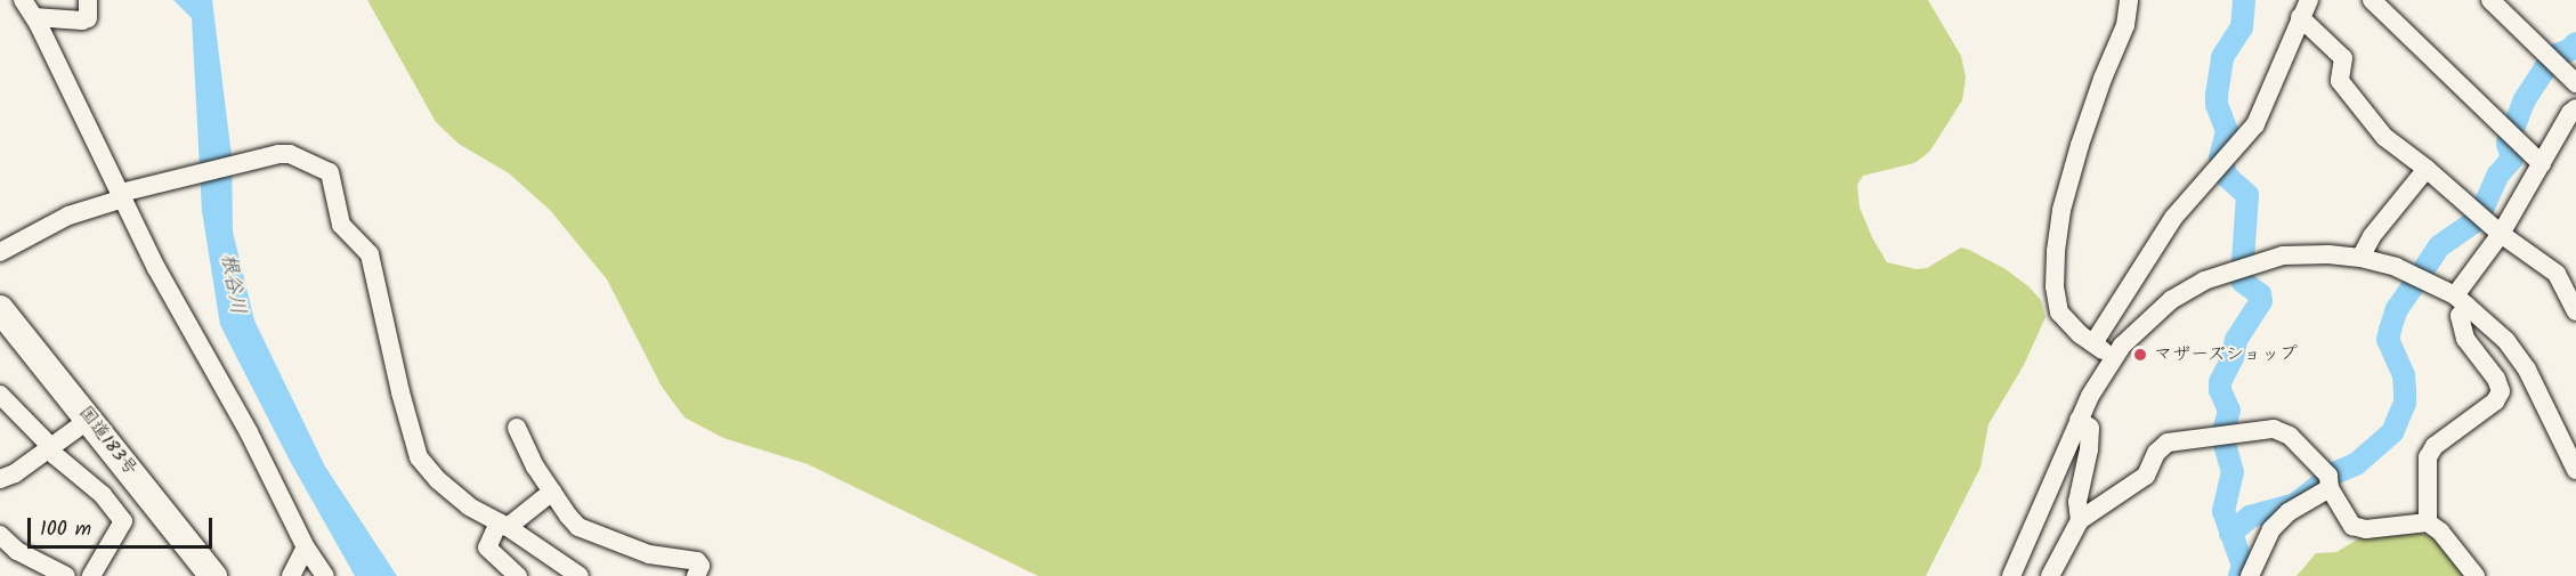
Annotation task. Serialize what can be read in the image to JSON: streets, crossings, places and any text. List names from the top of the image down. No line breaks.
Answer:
{"streets":{"highway":["国道183号"]},"water":["根谷川"],"places":["マザーズショップ"],"scale_bar":"100 m"}
